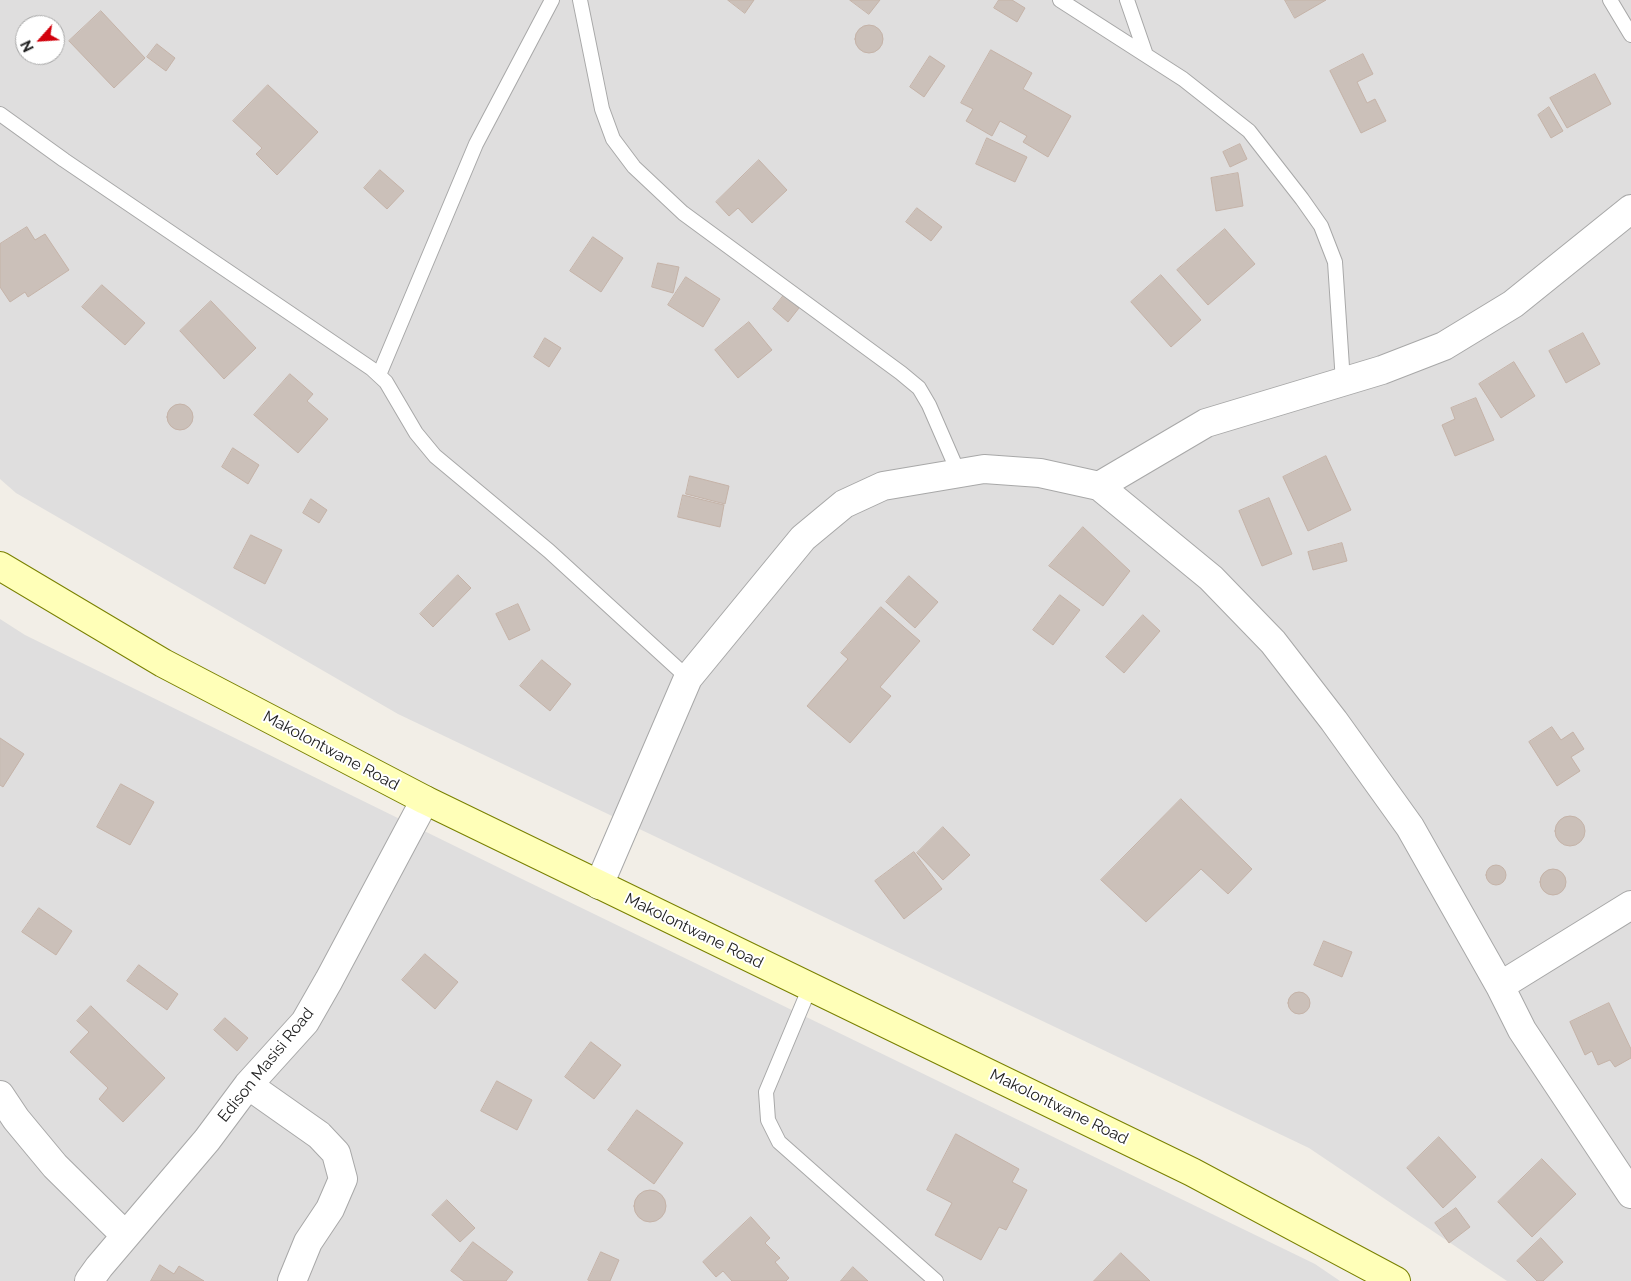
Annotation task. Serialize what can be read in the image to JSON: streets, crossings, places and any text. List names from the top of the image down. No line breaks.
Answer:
{"streets":{"main road":["Makolontwane Road"],"street":["Edison Masisi Road"]},"crossings":[["Makolontwane Road","Edison Masisi Road"]],"north":"bottom left"}
